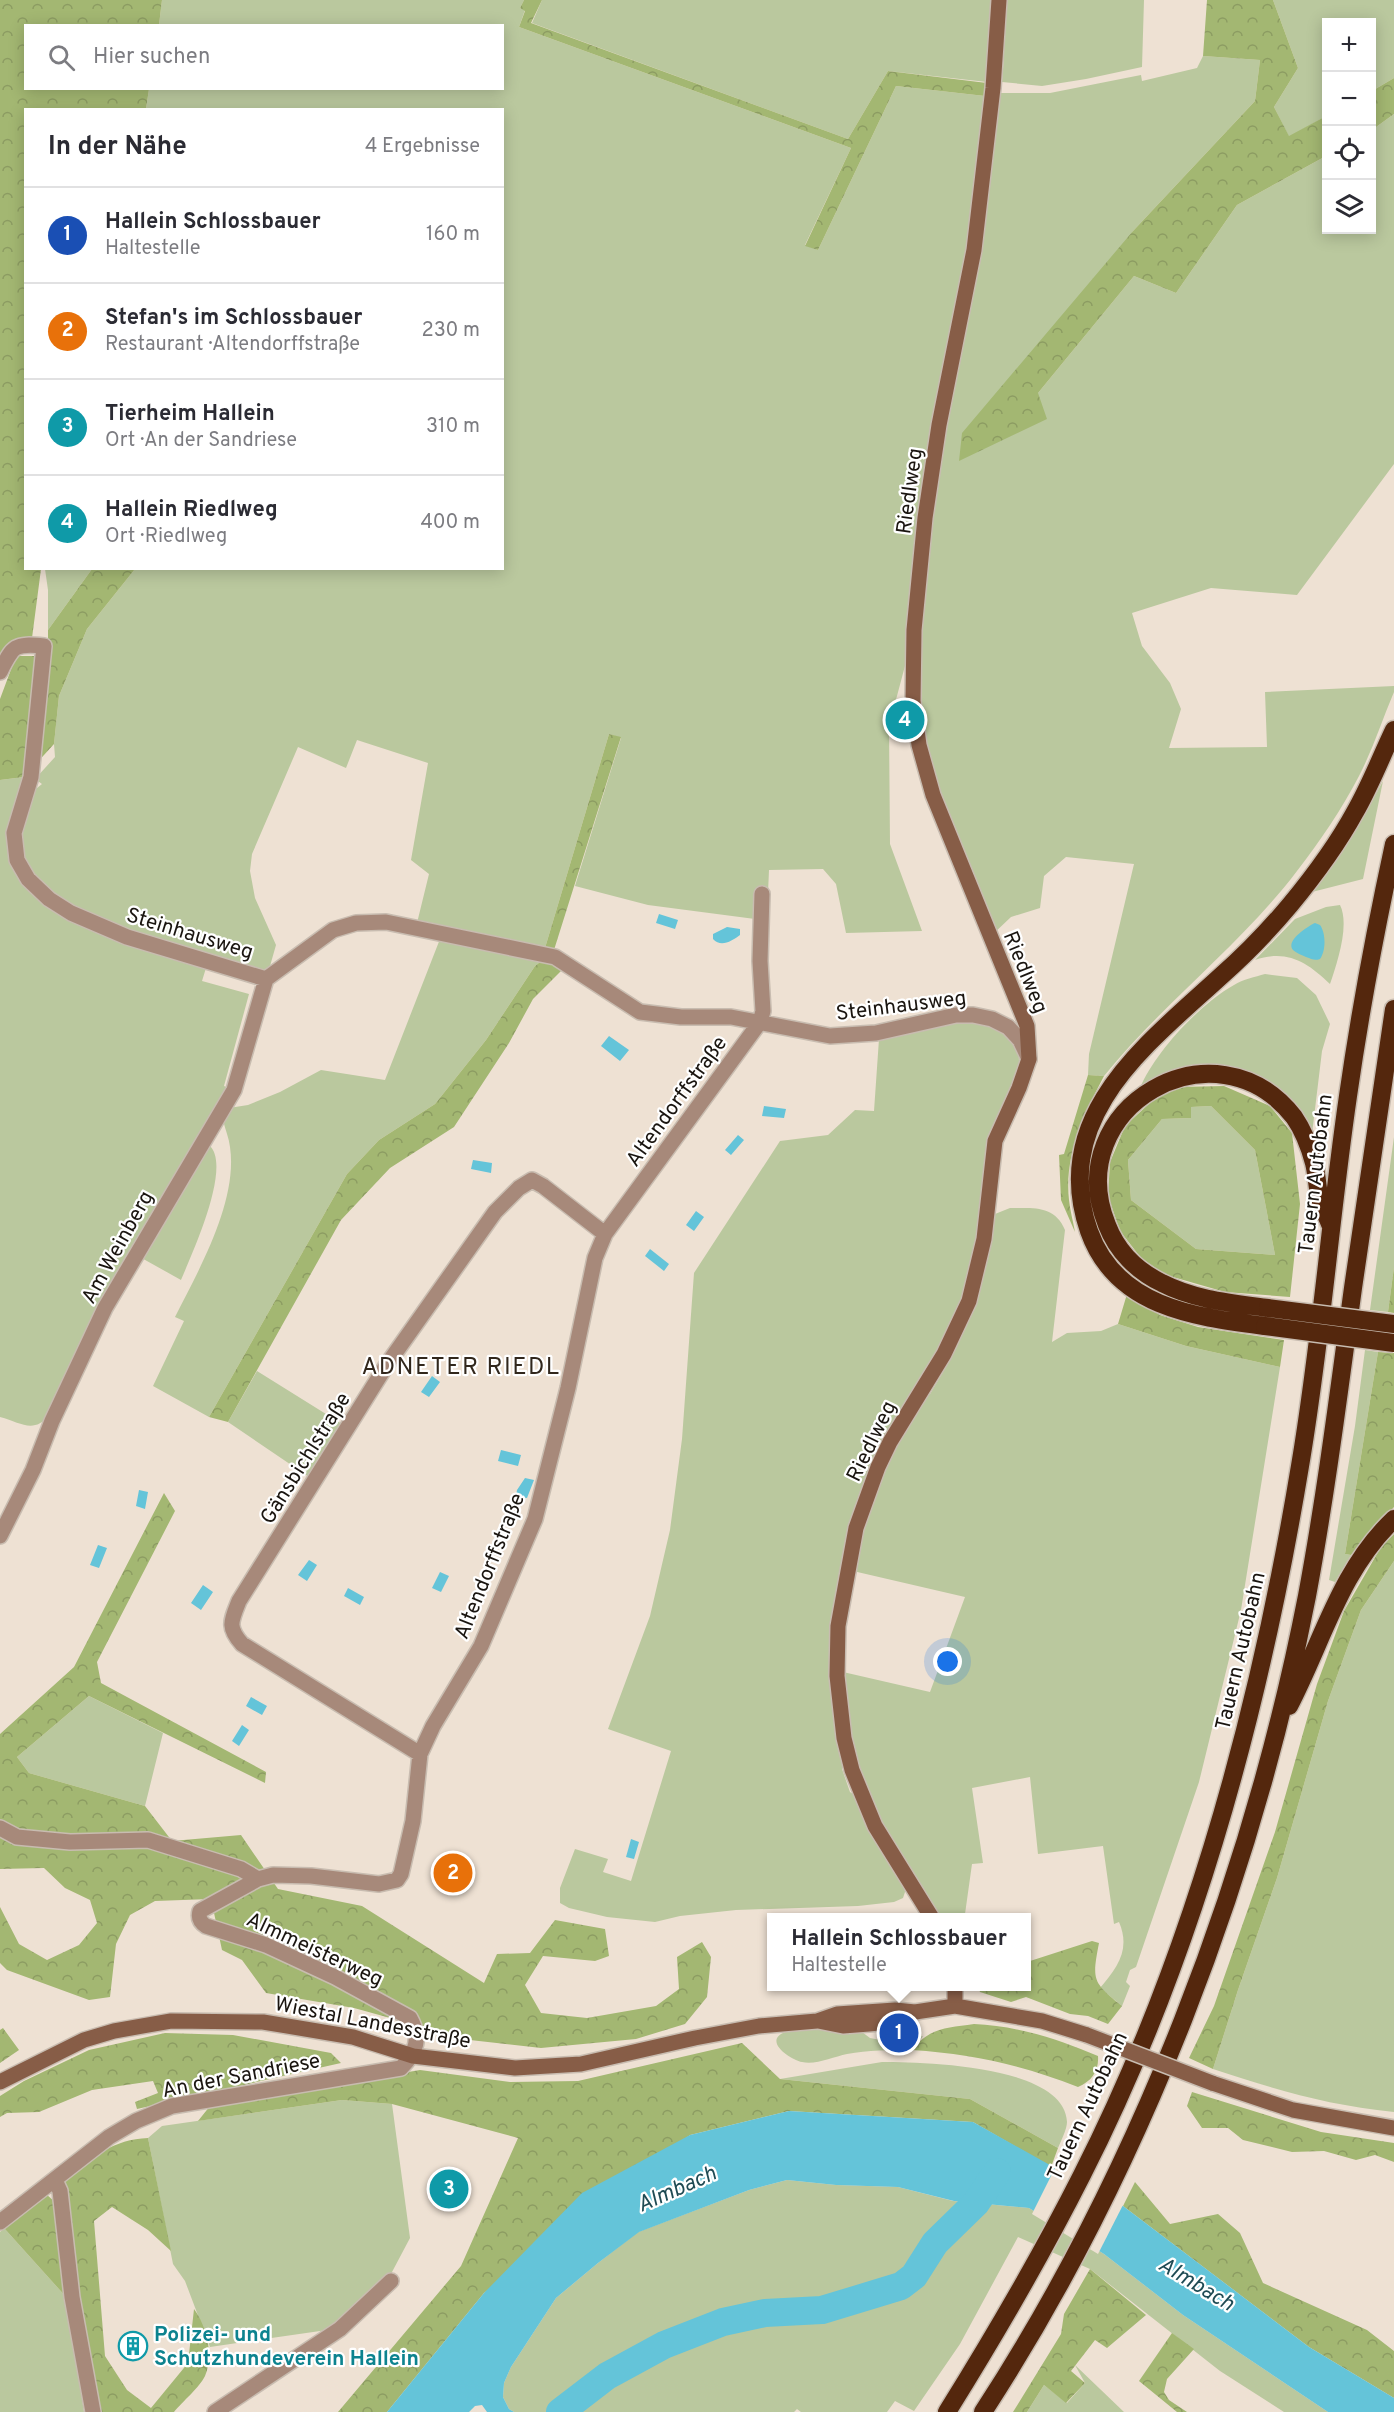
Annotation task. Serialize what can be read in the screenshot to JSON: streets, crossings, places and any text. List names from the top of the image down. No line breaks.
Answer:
{"streets":{"highway":["Tauern Autobahn"],"street":["Riedlweg","Steinhausweg","Altendorffstraße","Am Weinberg","Gänsbichlstraße","Almmeisterweg","Wiestal Landesstraße","An der Sandriese"]},"crossings":[["Riedlweg","Steinhausweg"],["Steinhausweg","Altendorffstraße"],["Steinhausweg","Am Weinberg"],["Altendorffstraße","Gänsbichlstraße"],["Altendorffstraße","Almmeisterweg"],["Almmeisterweg","Wiestal Landesstraße"],["Almmeisterweg","An der Sandriese"],["Wiestal Landesstraße","An der Sandriese"]],"districts":["ADNETER RIEDL"],"water":["Almbach"],"places":{"building":["Polizei- und Schutzhundeverein Hallein"]},"page":{"map_buttons":["+","−"],"search":"Hier suchen","heading":["In der Nähe","4 Ergebnisse"],"list":[{"mark":"1","name":"Hallein Schlossbauer","note":"Haltestelle","value":"160 m"},{"mark":"2","name":"Stefan's im Schlossbauer","note":"Restaurant · Altendorffstraße","value":"230 m"},{"mark":"3","name":"Tierheim Hallein","note":"Ort · An der Sandriese","value":"310 m"},{"mark":"4","name":"Hallein Riedlweg","note":"Ort · Riedlweg","value":"400 m"}],"pins":["4","2","1","3"],"popup":["Hallein Schlossbauer","Haltestelle"]}}
